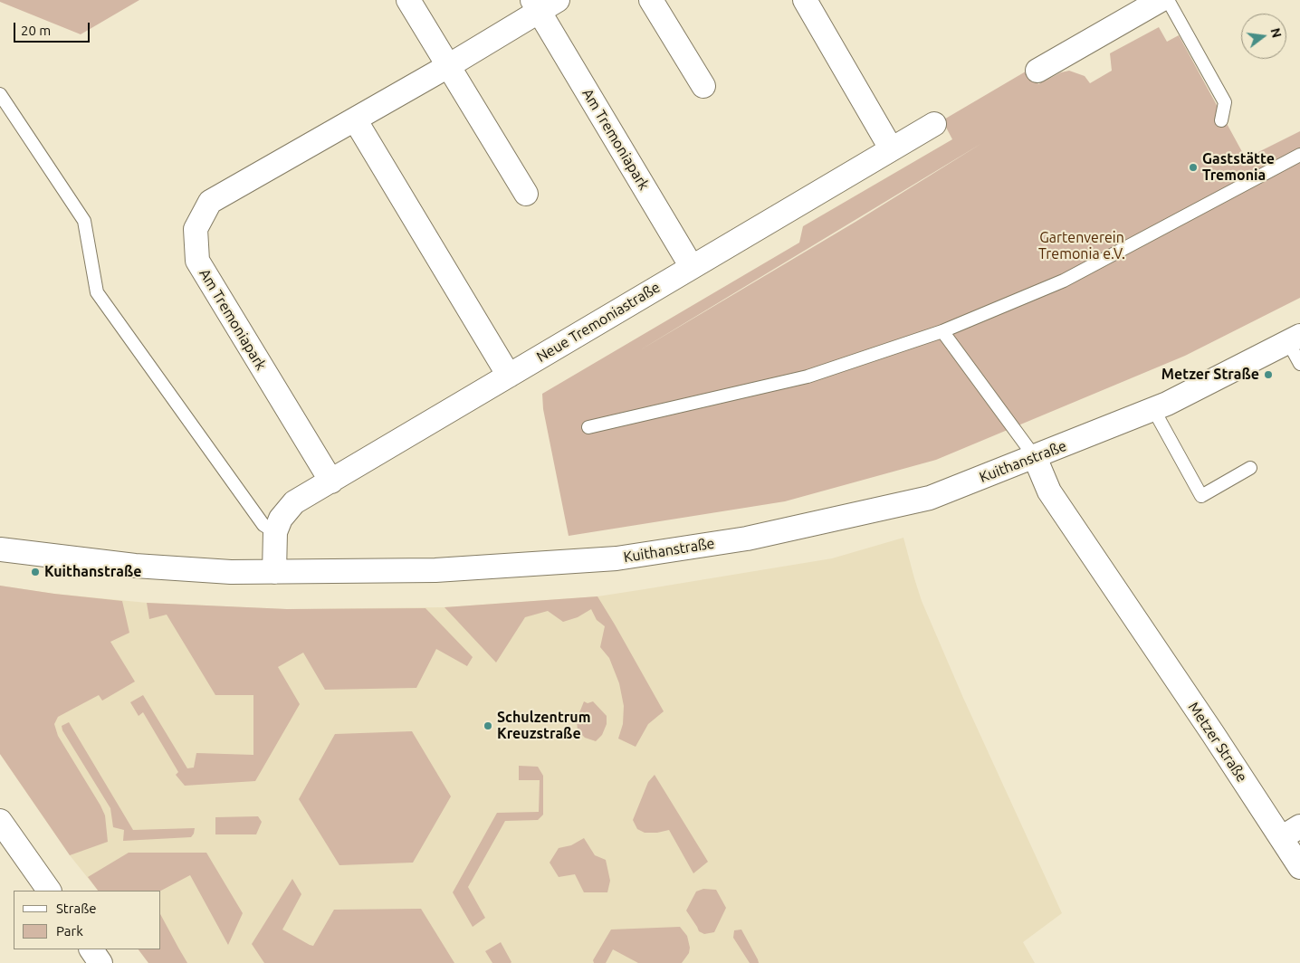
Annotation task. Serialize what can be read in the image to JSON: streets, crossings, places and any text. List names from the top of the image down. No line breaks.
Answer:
{"streets":{"street":["Am Tremoniapark","Neue Tremoniastraße","Kuithanstraße","Metzer Straße"]},"crossings":[["Am Tremoniapark","Neue Tremoniastraße"],["Kuithanstraße","Metzer Straße"]],"parks":["Gartenverein Tremonia e.V."],"places":["Gaststätte Tremonia","Metzer Straße","Kuithanstraße","Schulzentrum Kreuzstraße"],"legend":["Straße","Park"],"scale_bar":"20 m","north":"right"}
